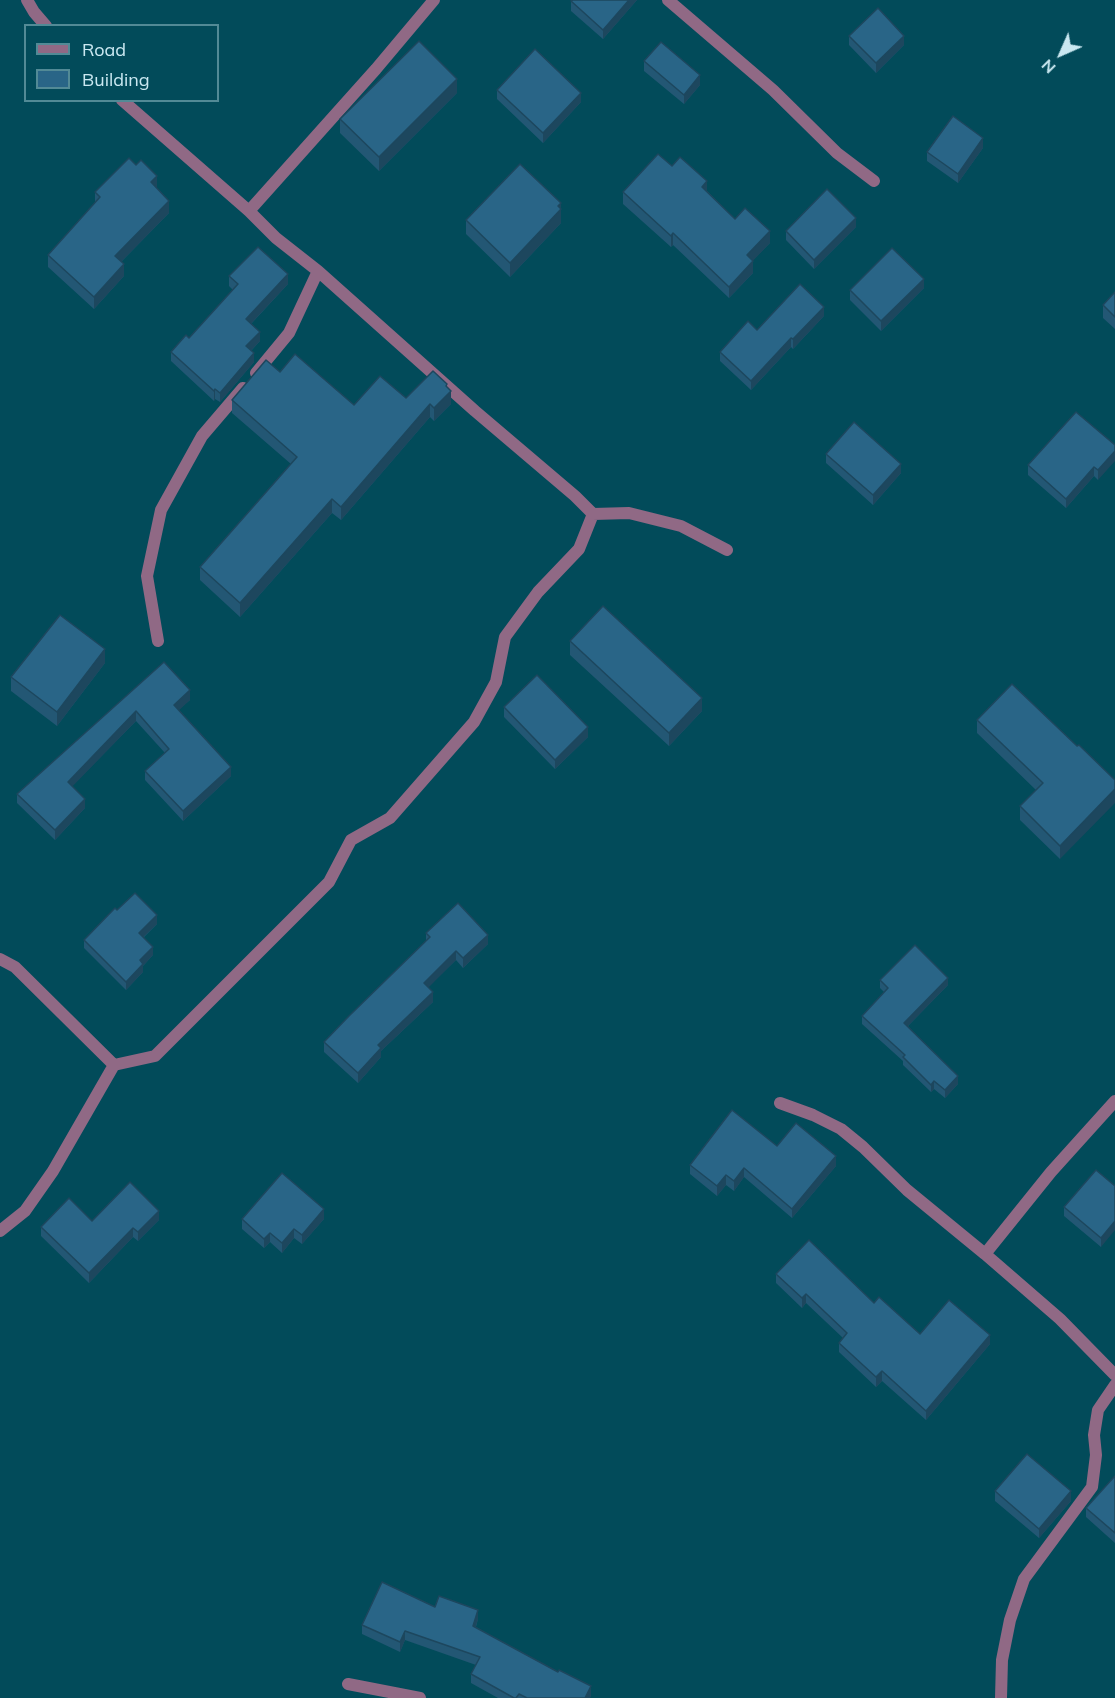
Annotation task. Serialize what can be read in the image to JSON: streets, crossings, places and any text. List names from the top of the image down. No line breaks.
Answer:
{"legend":["Road","Building"],"north":"bottom left"}
